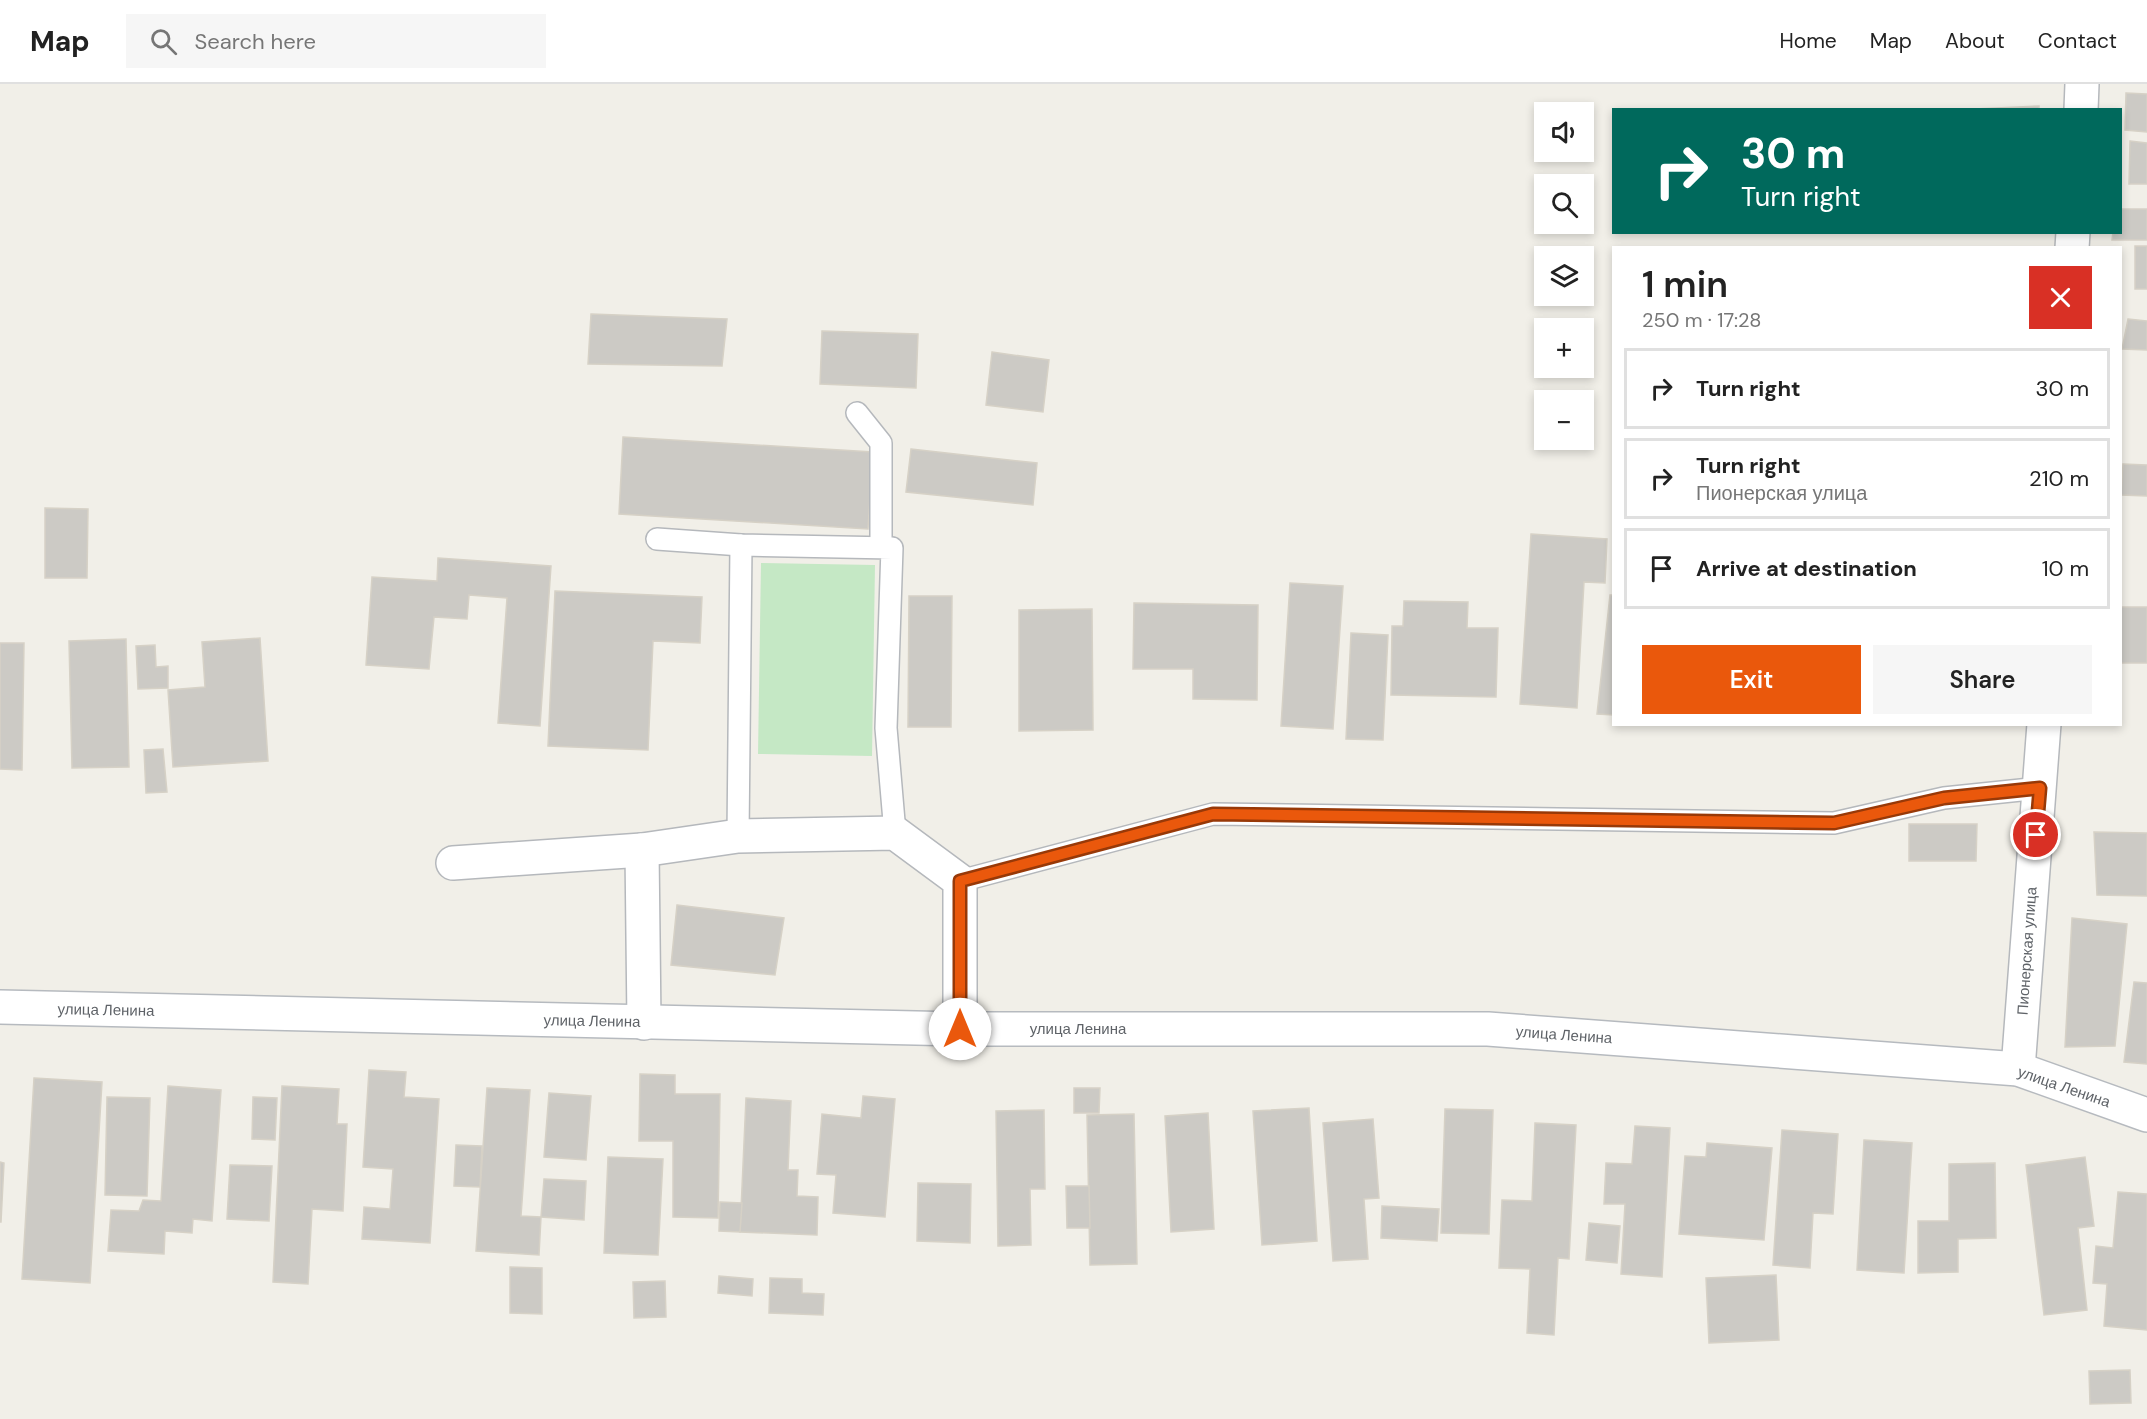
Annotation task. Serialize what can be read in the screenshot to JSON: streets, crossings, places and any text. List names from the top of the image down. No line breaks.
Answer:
{"streets":{"street":["Пионерская улица","улица Ленина"]},"crossings":[["Пионерская улица","улица Ленина"]],"page":{"header":"Map","search":"Search here","nav":["Home","Map","About","Contact"],"map_buttons":["+","−"],"turn":["30 m","Turn right"],"heading":["1 min","250 m · 17:28"],"list":[{"name":"Turn right","value":"30 m"},{"name":"Turn right","note":"Пионерская улица","value":"210 m"},{"name":"Arrive at destination","value":"10 m"}],"buttons":["Exit","Share"]}}
